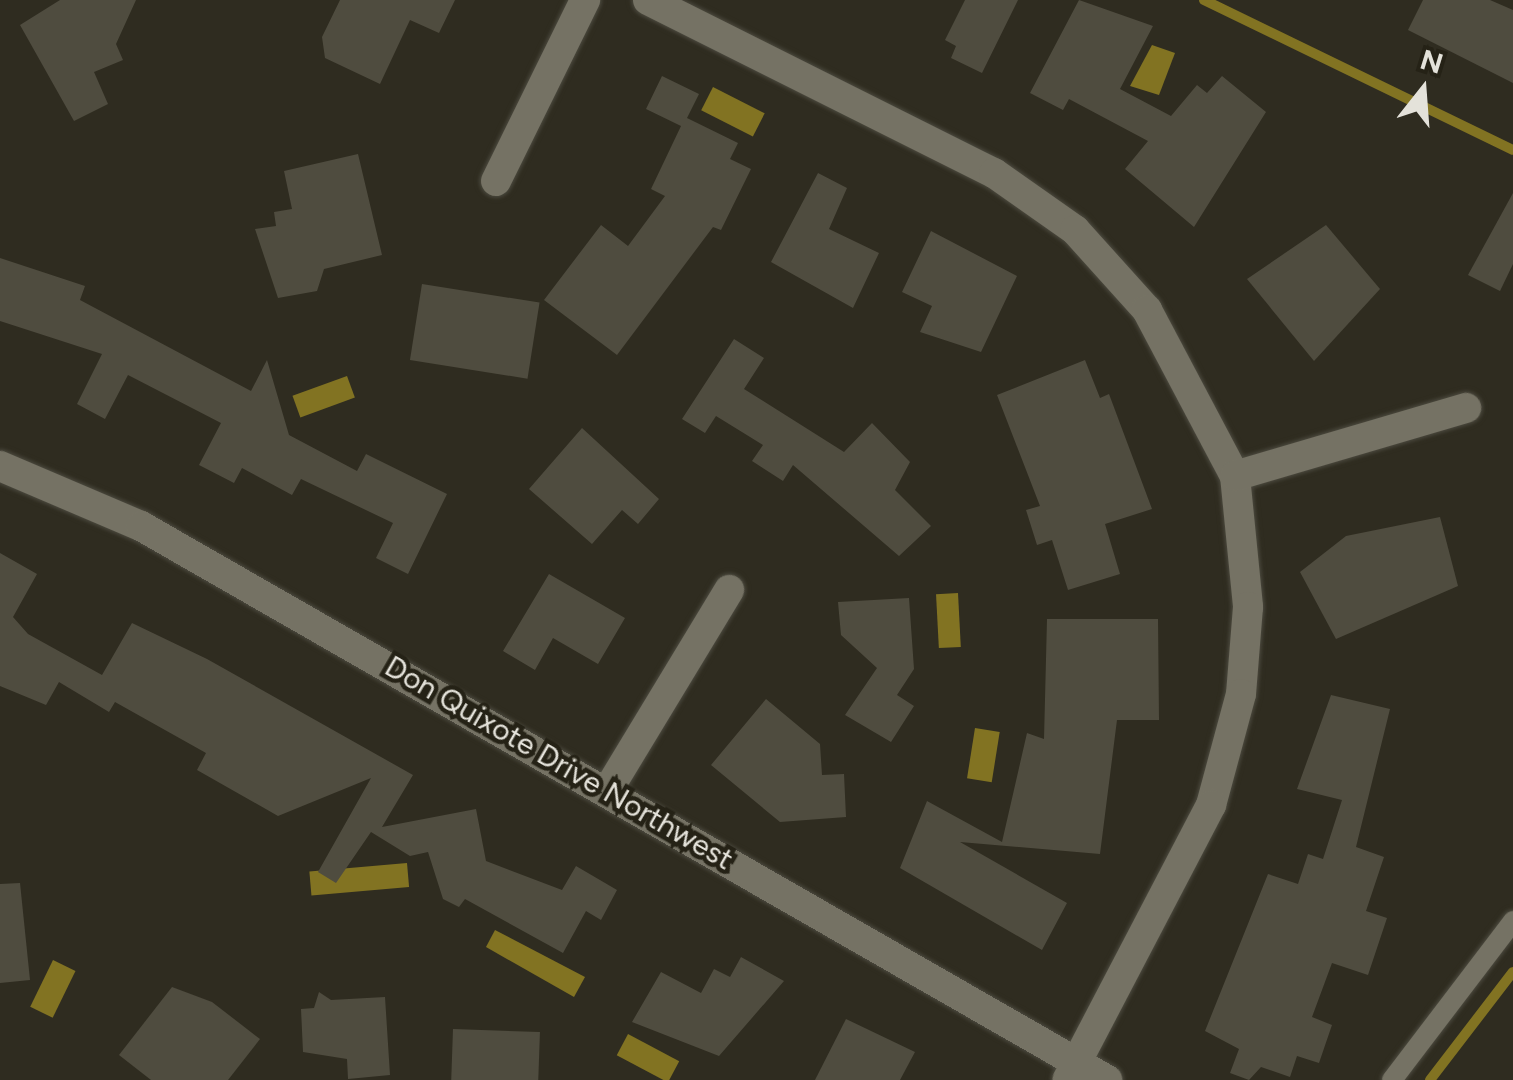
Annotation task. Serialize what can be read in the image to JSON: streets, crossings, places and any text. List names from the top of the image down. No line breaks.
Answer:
{"streets":{"street":["Don Quixote Drive Northwest"]},"north":"top"}
